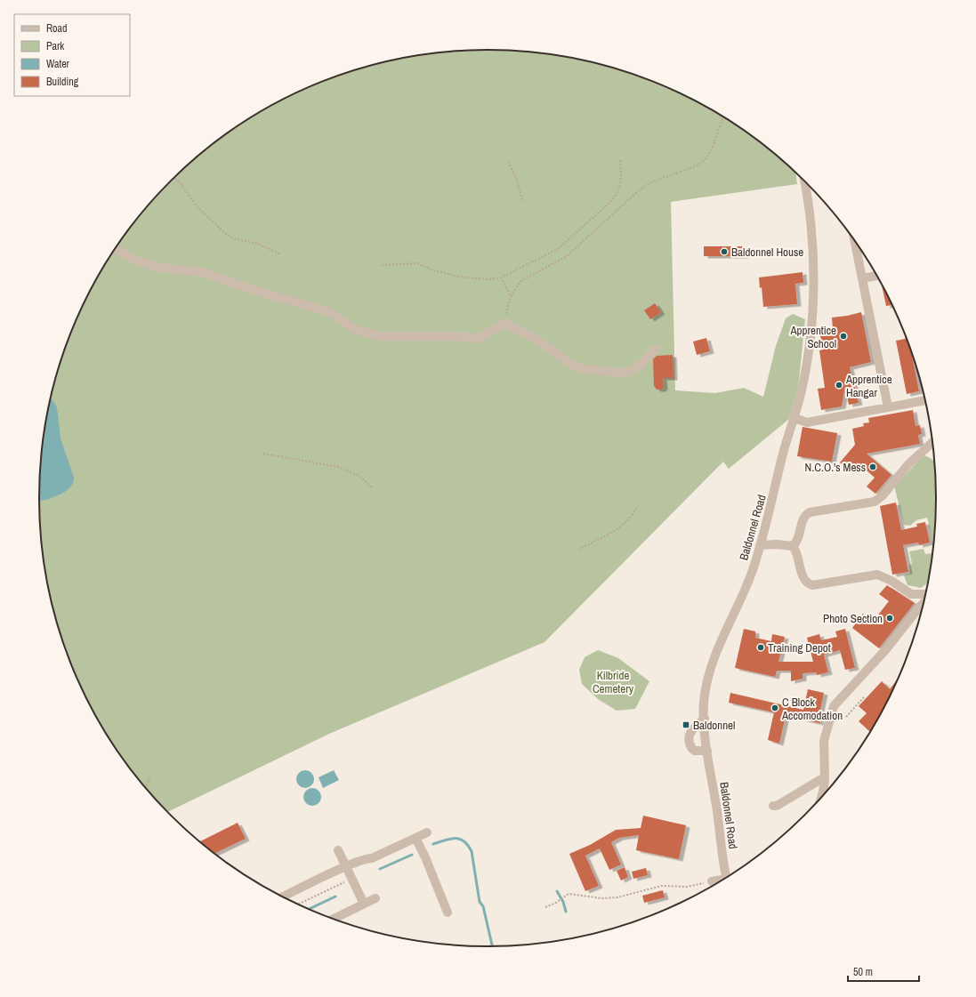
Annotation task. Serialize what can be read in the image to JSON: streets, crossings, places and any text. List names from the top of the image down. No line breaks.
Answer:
{"streets":{"street":["Baldonnel Road"]},"parks":["Kilbride Cemetery"],"places":{"other":["Baldonnel House","Apprentice School","Apprentice Hangar","N.C.O.'s Mess","Photo Section","Training Depot","C Block Accomodation"],"transit":["Baldonnel"]},"legend":["Road","Park","Water","Building"],"scale_bar":"50 m"}
